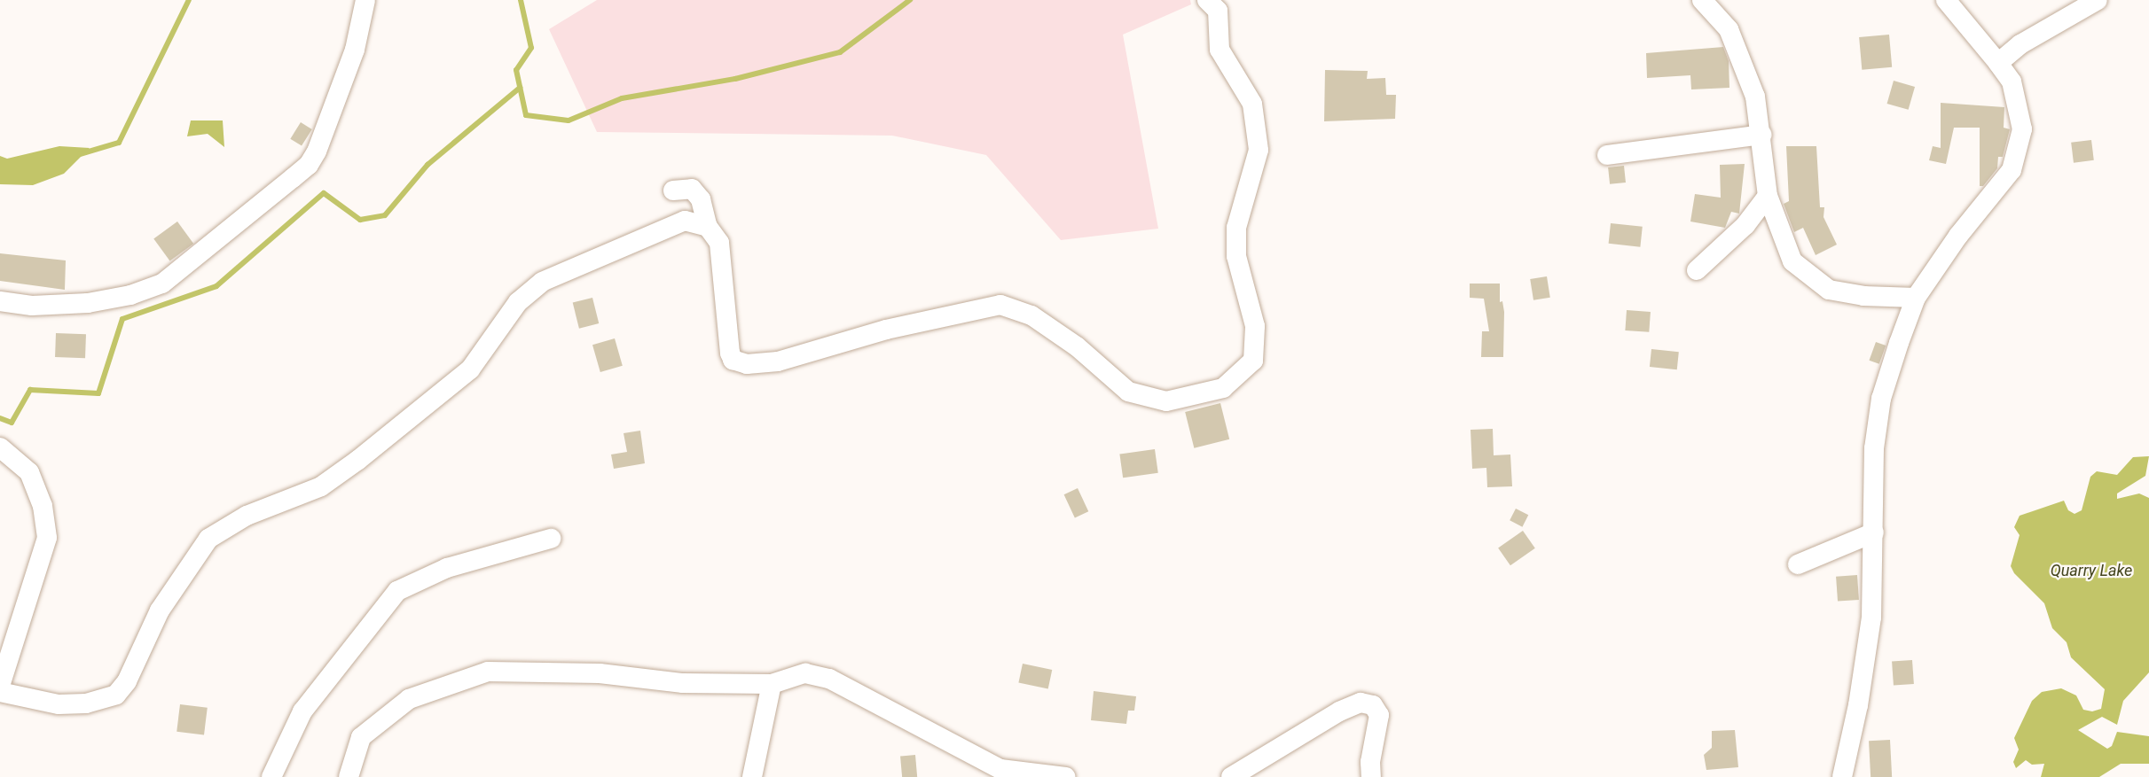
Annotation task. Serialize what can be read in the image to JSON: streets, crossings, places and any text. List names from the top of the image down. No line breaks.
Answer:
{"water":["Quarry Lake"]}
